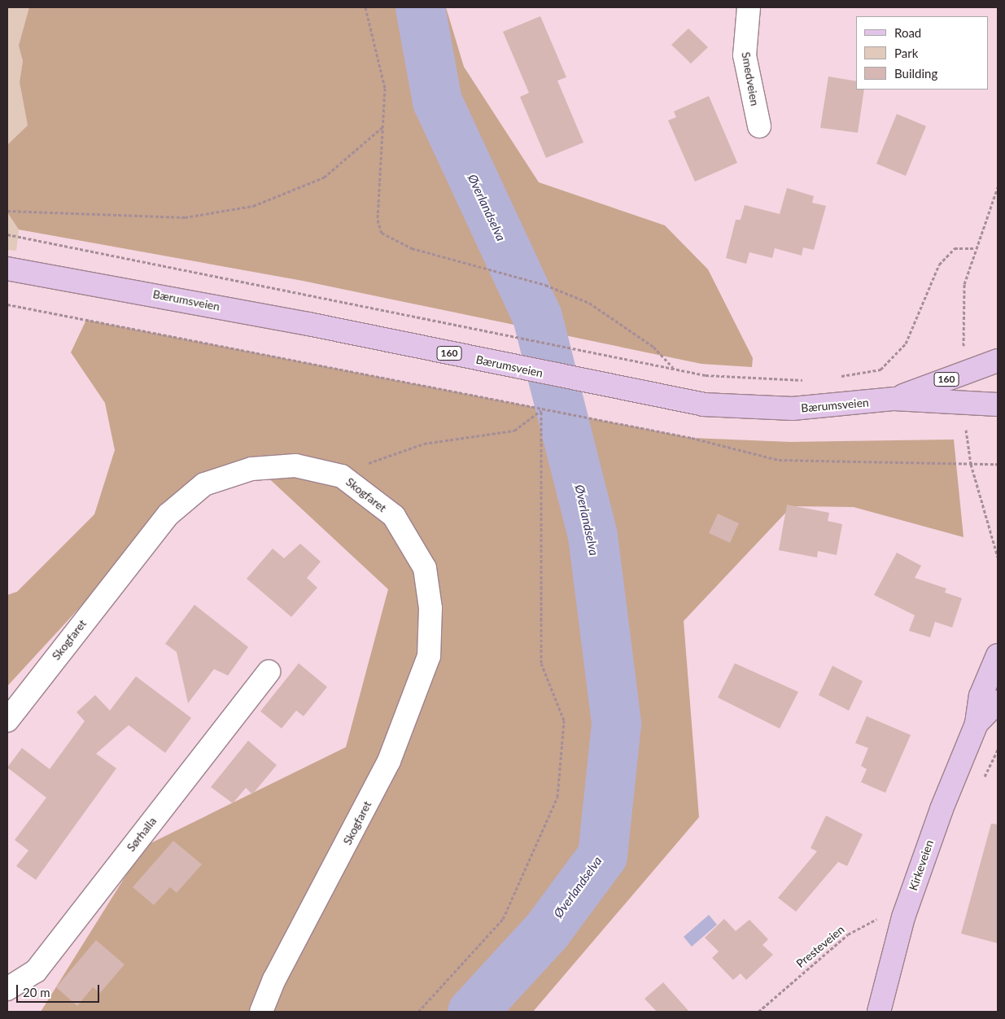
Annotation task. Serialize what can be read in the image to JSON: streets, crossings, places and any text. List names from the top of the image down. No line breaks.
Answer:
{"streets":{"main road":["Bærumsveien","160","Kirkeveien"],"street":["Smedveien","Skogfaret","Sørhalla"],"path":["Presteveien"]},"crossings":[["Kirkeveien","Presteveien"]],"water":["Øverlandselva"],"legend":["Road","Park","Building"],"scale_bar":"20 m"}
